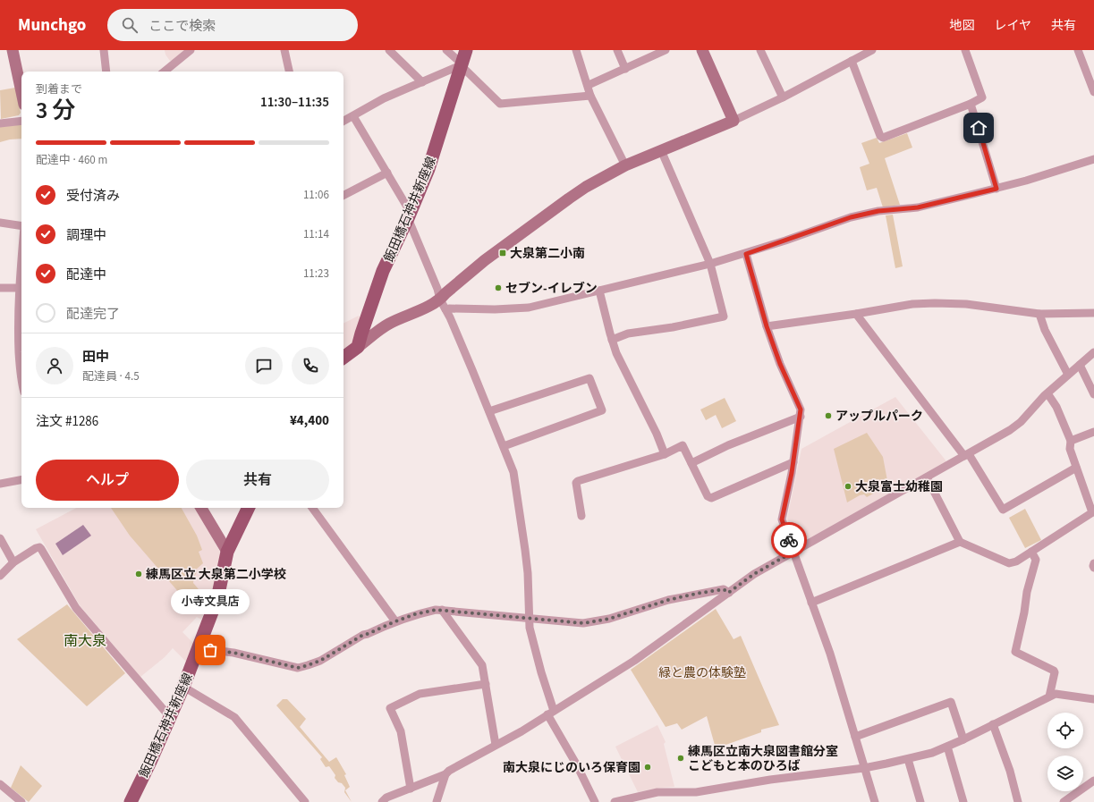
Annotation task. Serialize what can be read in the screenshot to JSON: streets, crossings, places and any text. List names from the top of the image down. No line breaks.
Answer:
{"streets":{"main road":["飯田橋石神井新座線"]},"districts":["南大泉"],"parks":["緑と農の体験塾"],"places":{"transit":["大泉第二小南"],"other":["セブン-イレブン","アップルパーク","大泉富士幼稚園","練馬区立 大泉第二小学校","小寺文具店","練馬区立南大泉図書館分室 こどもと本のひろば","南大泉にじのいろ保育園"]},"page":{"header":"Munchgo","search":"ここで検索","nav":["地図","レイヤ","共有"],"heading":["3 分","到着まで","11:30–11:35"],"panel":["田中","配達員 · 4.5","注文 #1286","¥4,400"],"bar":"配達中 · 460 m","list":[["受付済み","11:06"],["調理中","11:14"],["配達中","11:23"],"配達完了"],"buttons":["ヘルプ","共有"],"bubble":"小寺文具店"}}
